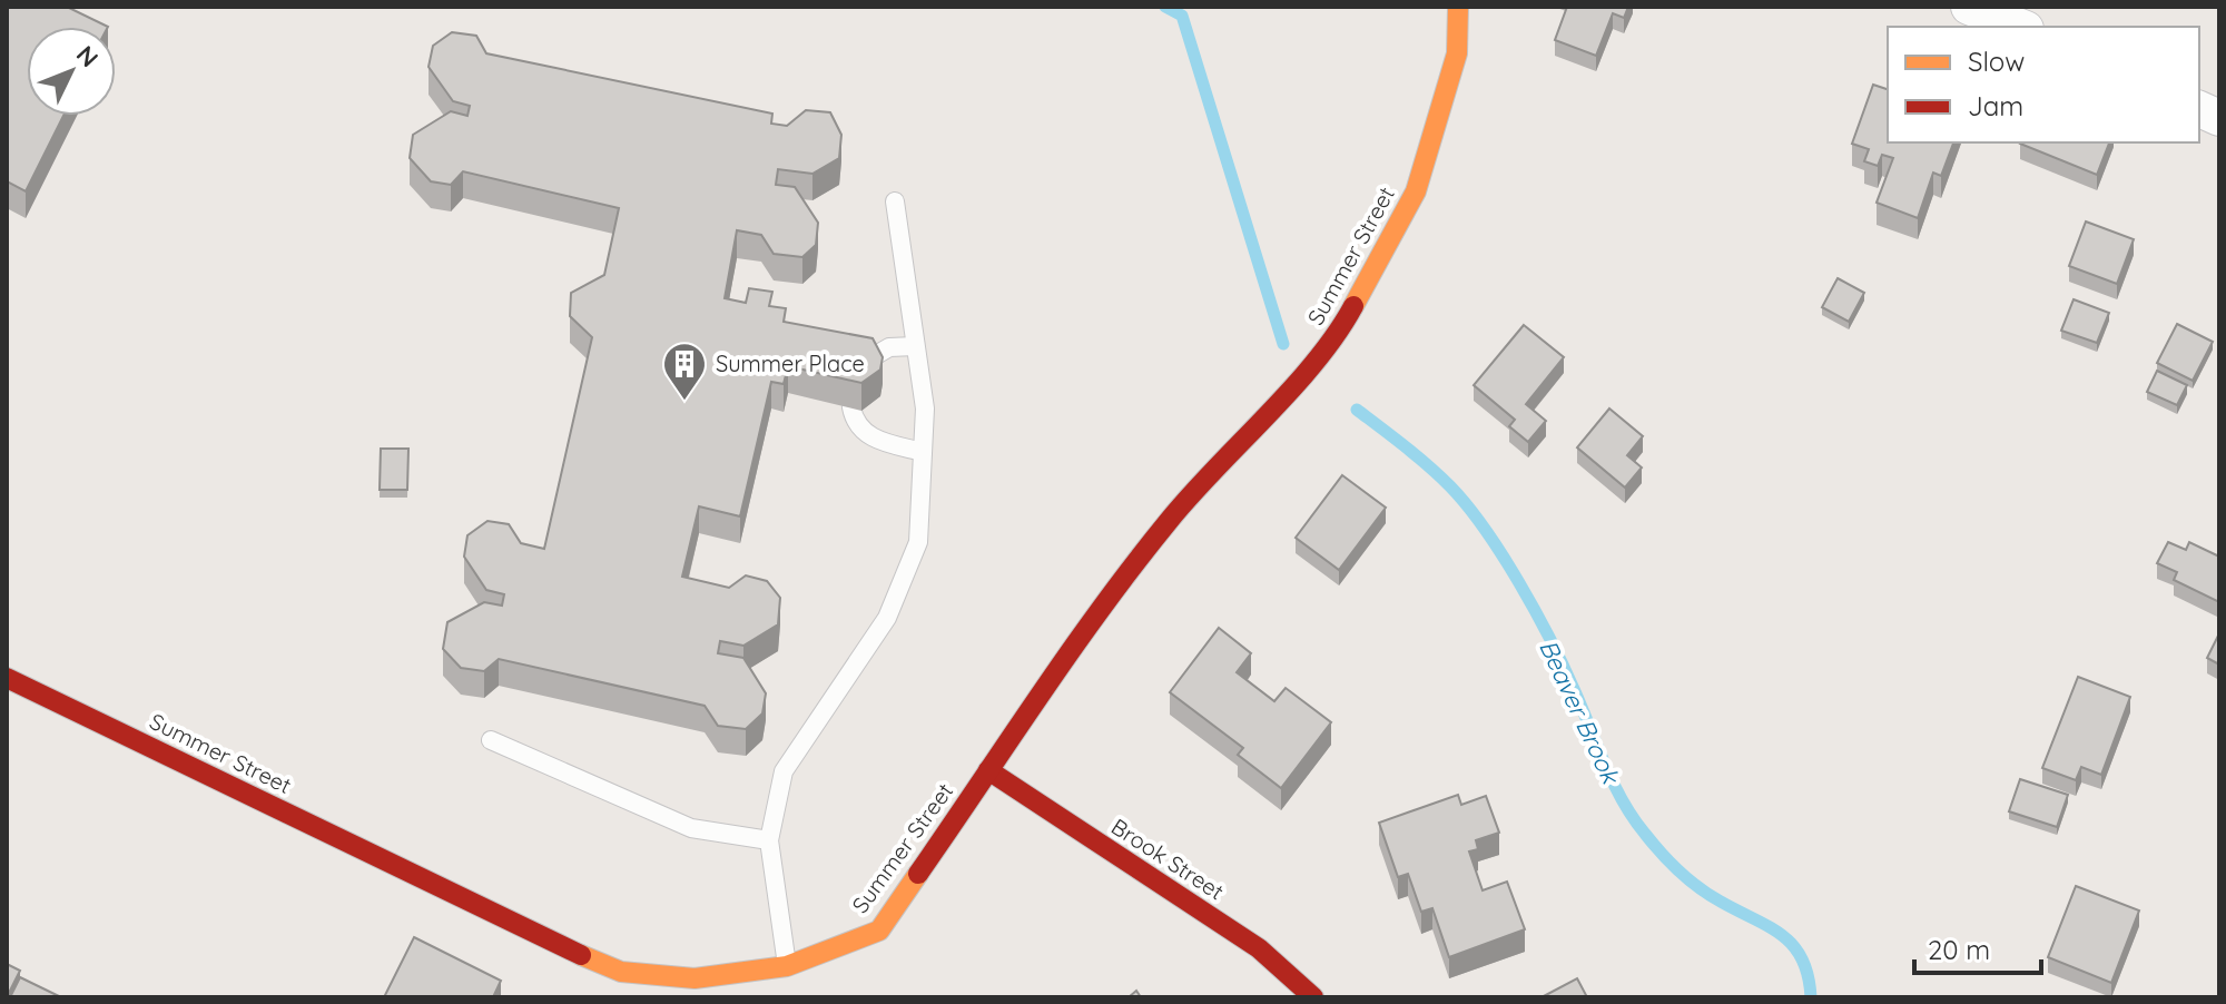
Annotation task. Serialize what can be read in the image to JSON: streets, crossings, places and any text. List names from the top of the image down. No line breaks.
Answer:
{"streets":{"street":["Summer Street","Brook Street"]},"crossings":[["Summer Street","Brook Street"]],"water":["Beaver Brook"],"places":{"building":["Summer Place"]},"legend":["Slow","Jam"],"scale_bar":"20 m","north":"top right"}
